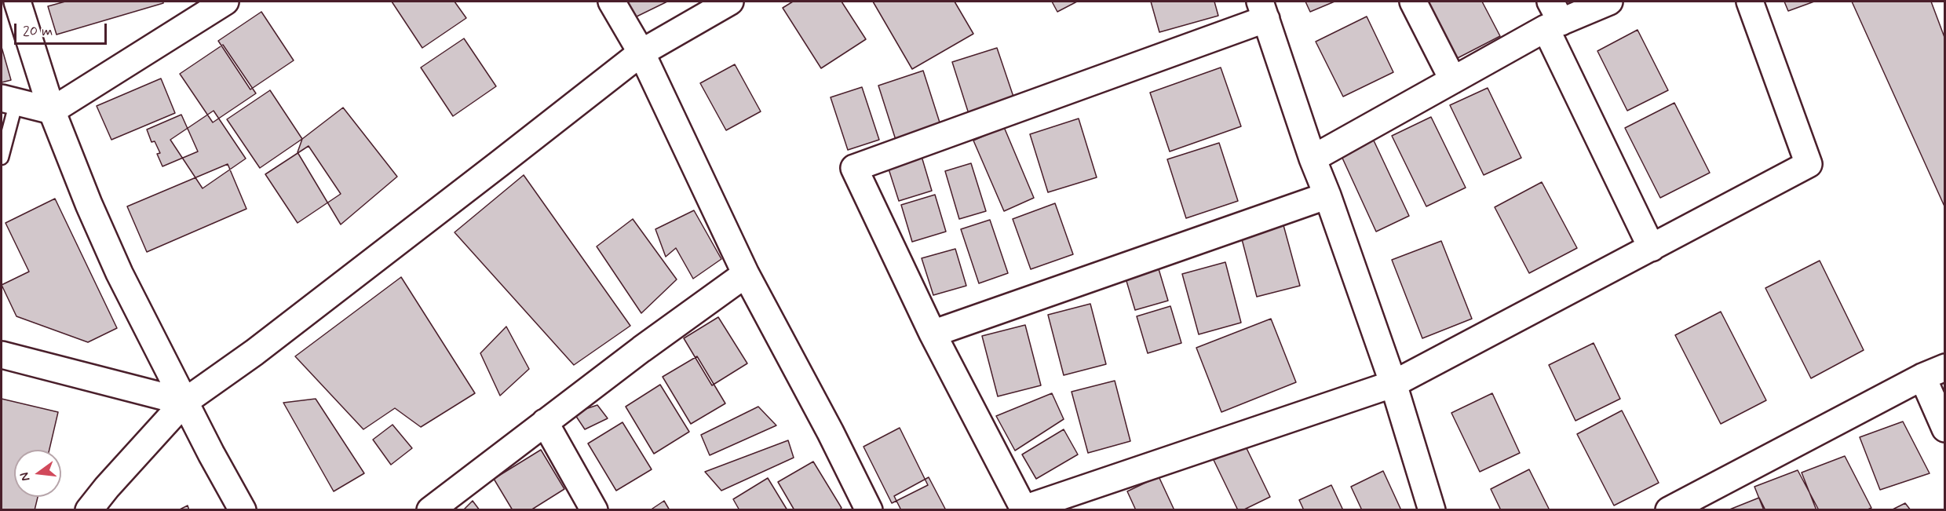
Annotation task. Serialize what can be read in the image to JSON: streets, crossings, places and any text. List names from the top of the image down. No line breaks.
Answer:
{"scale_bar":"20 m","north":"left"}
